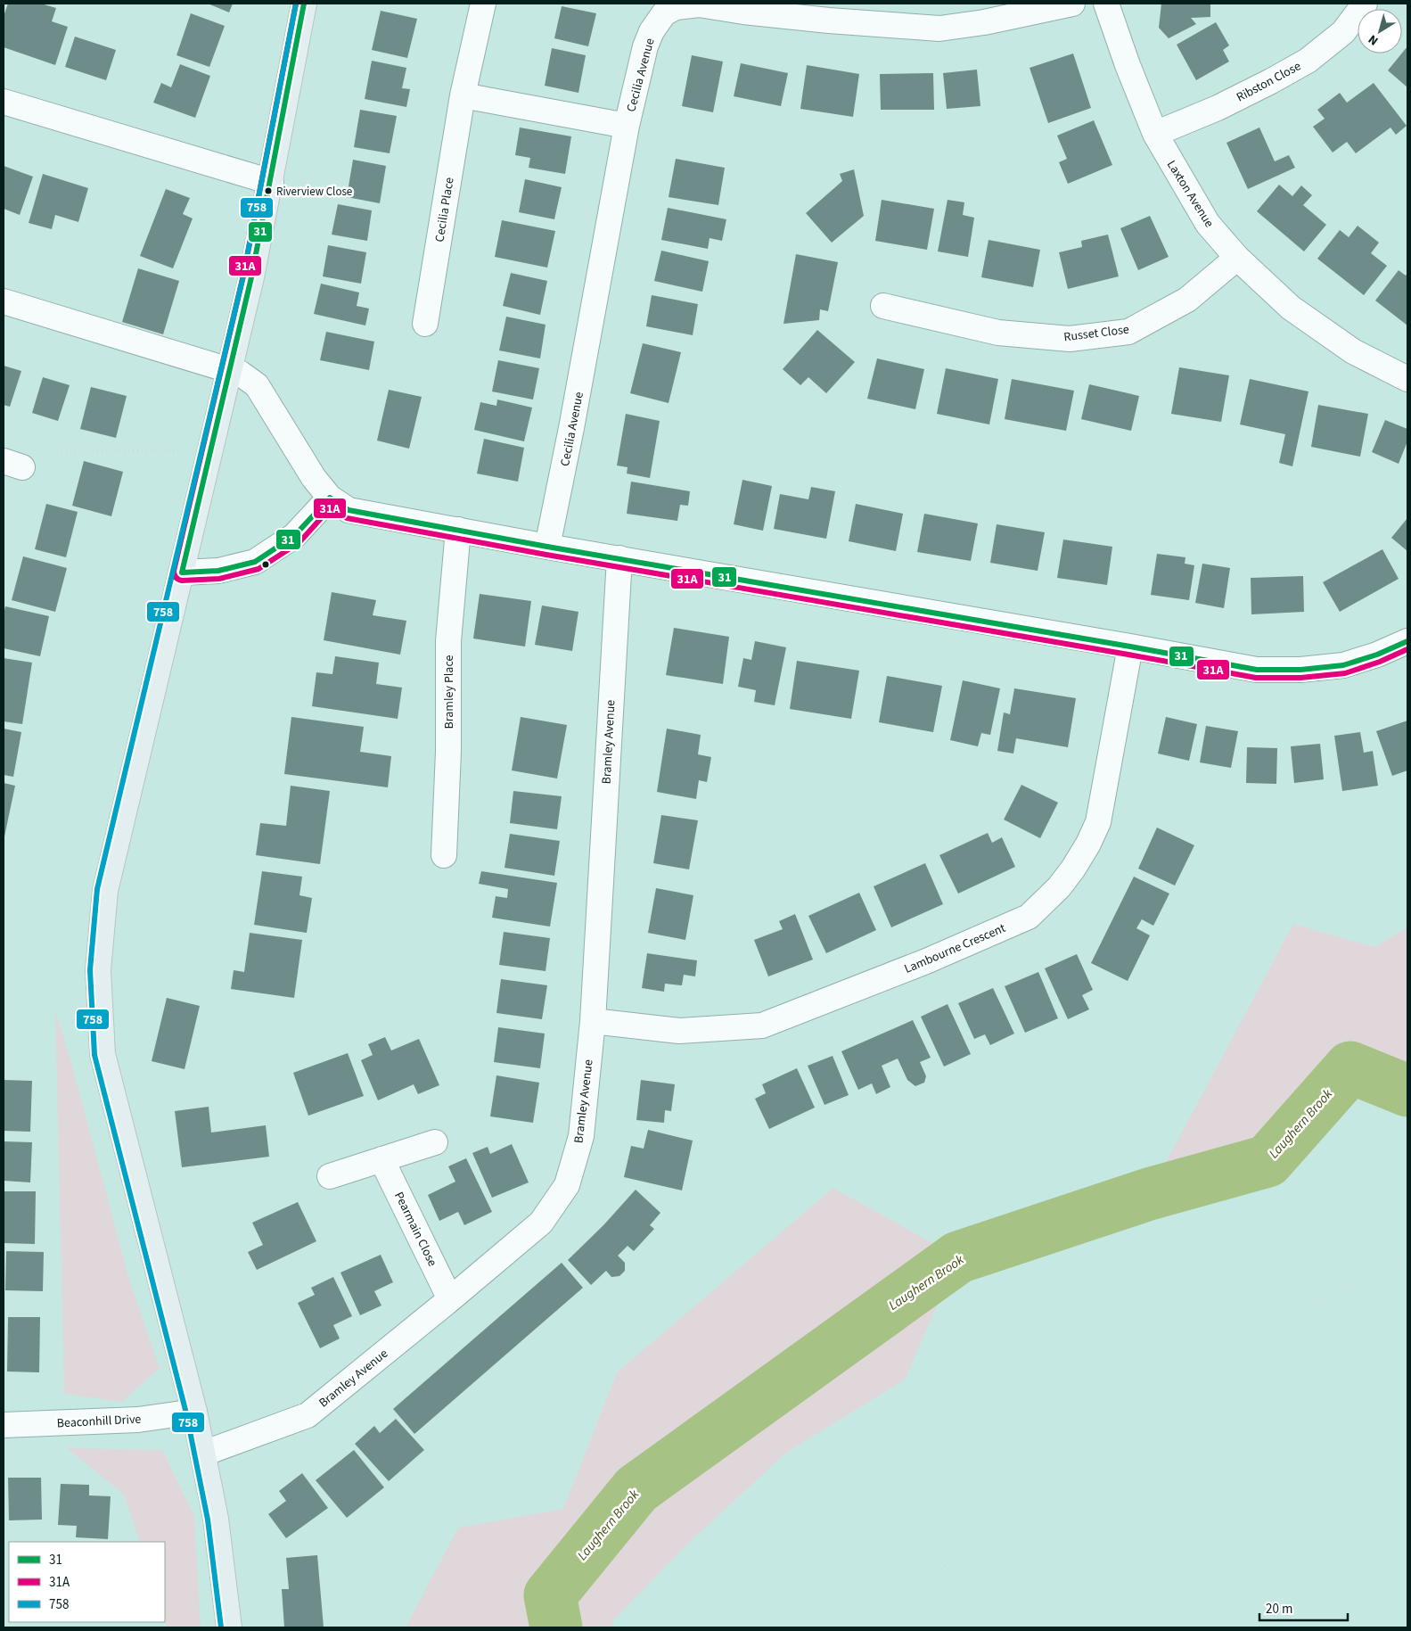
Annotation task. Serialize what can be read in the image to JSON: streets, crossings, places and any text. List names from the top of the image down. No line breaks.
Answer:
{"streets":{"street":["Cecilia Avenue","Ribston Close","Laxton Avenue","Cecilia Place","Russet Close","Bramley Place","Bramley Avenue","Lambourne Crescent","Pearmain Close","Beaconhill Drive"]},"crossings":[["Ribston Close","Laxton Avenue"],["Laxton Avenue","Russet Close"],["Bramley Avenue","Lambourne Crescent"],["Bramley Avenue","Pearmain Close"]],"water":["Laughern Brook"],"places":["Riverview Close"],"lines":["transit line 31","transit line 31A","transit line 758"],"legend":["31","31A","758"],"scale_bar":"20 m","north":"bottom left"}
